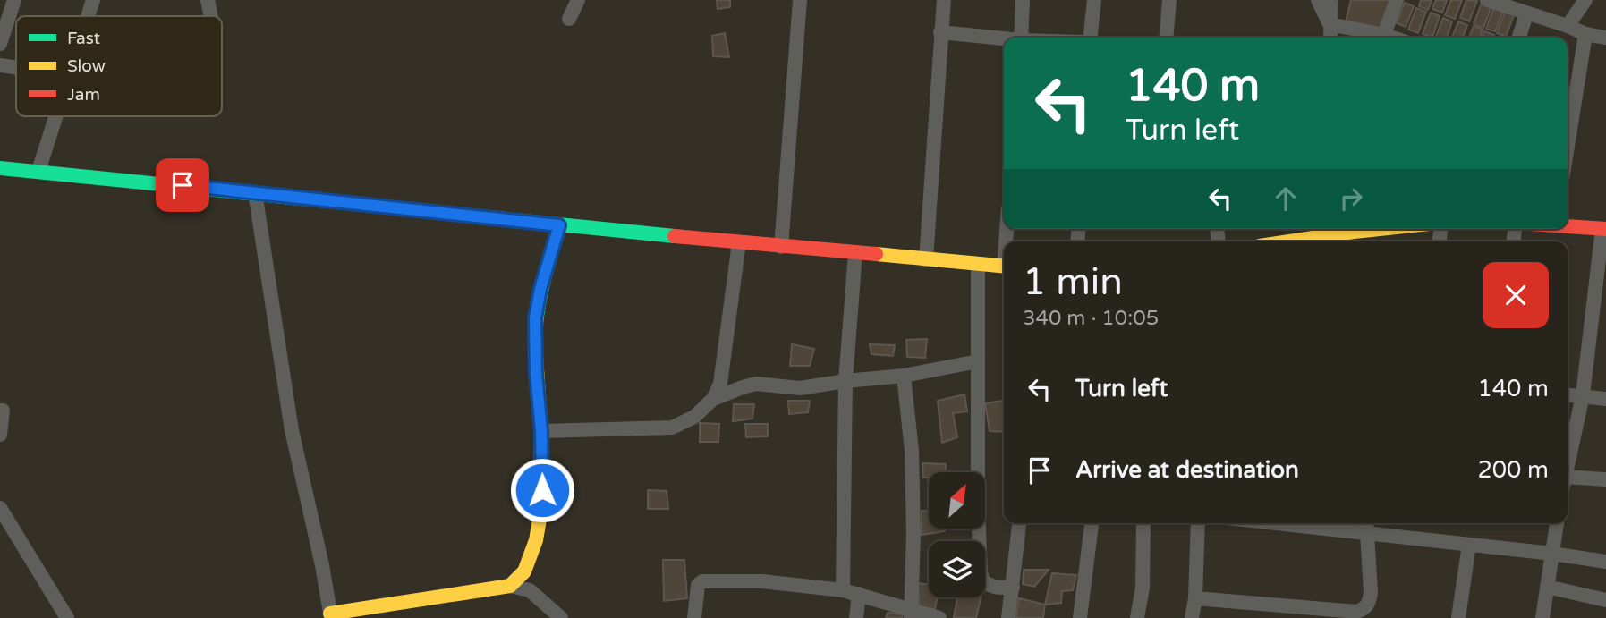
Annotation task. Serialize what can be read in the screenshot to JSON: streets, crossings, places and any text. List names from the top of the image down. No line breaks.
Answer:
{"legend":["Fast","Slow","Jam"],"north":"top right","page":{"turn":["140 m","Turn left"],"heading":["1 min","340 m · 10:05"],"list":[{"name":"Turn left","value":"140 m"},{"name":"Arrive at destination","value":"200 m"}]}}
